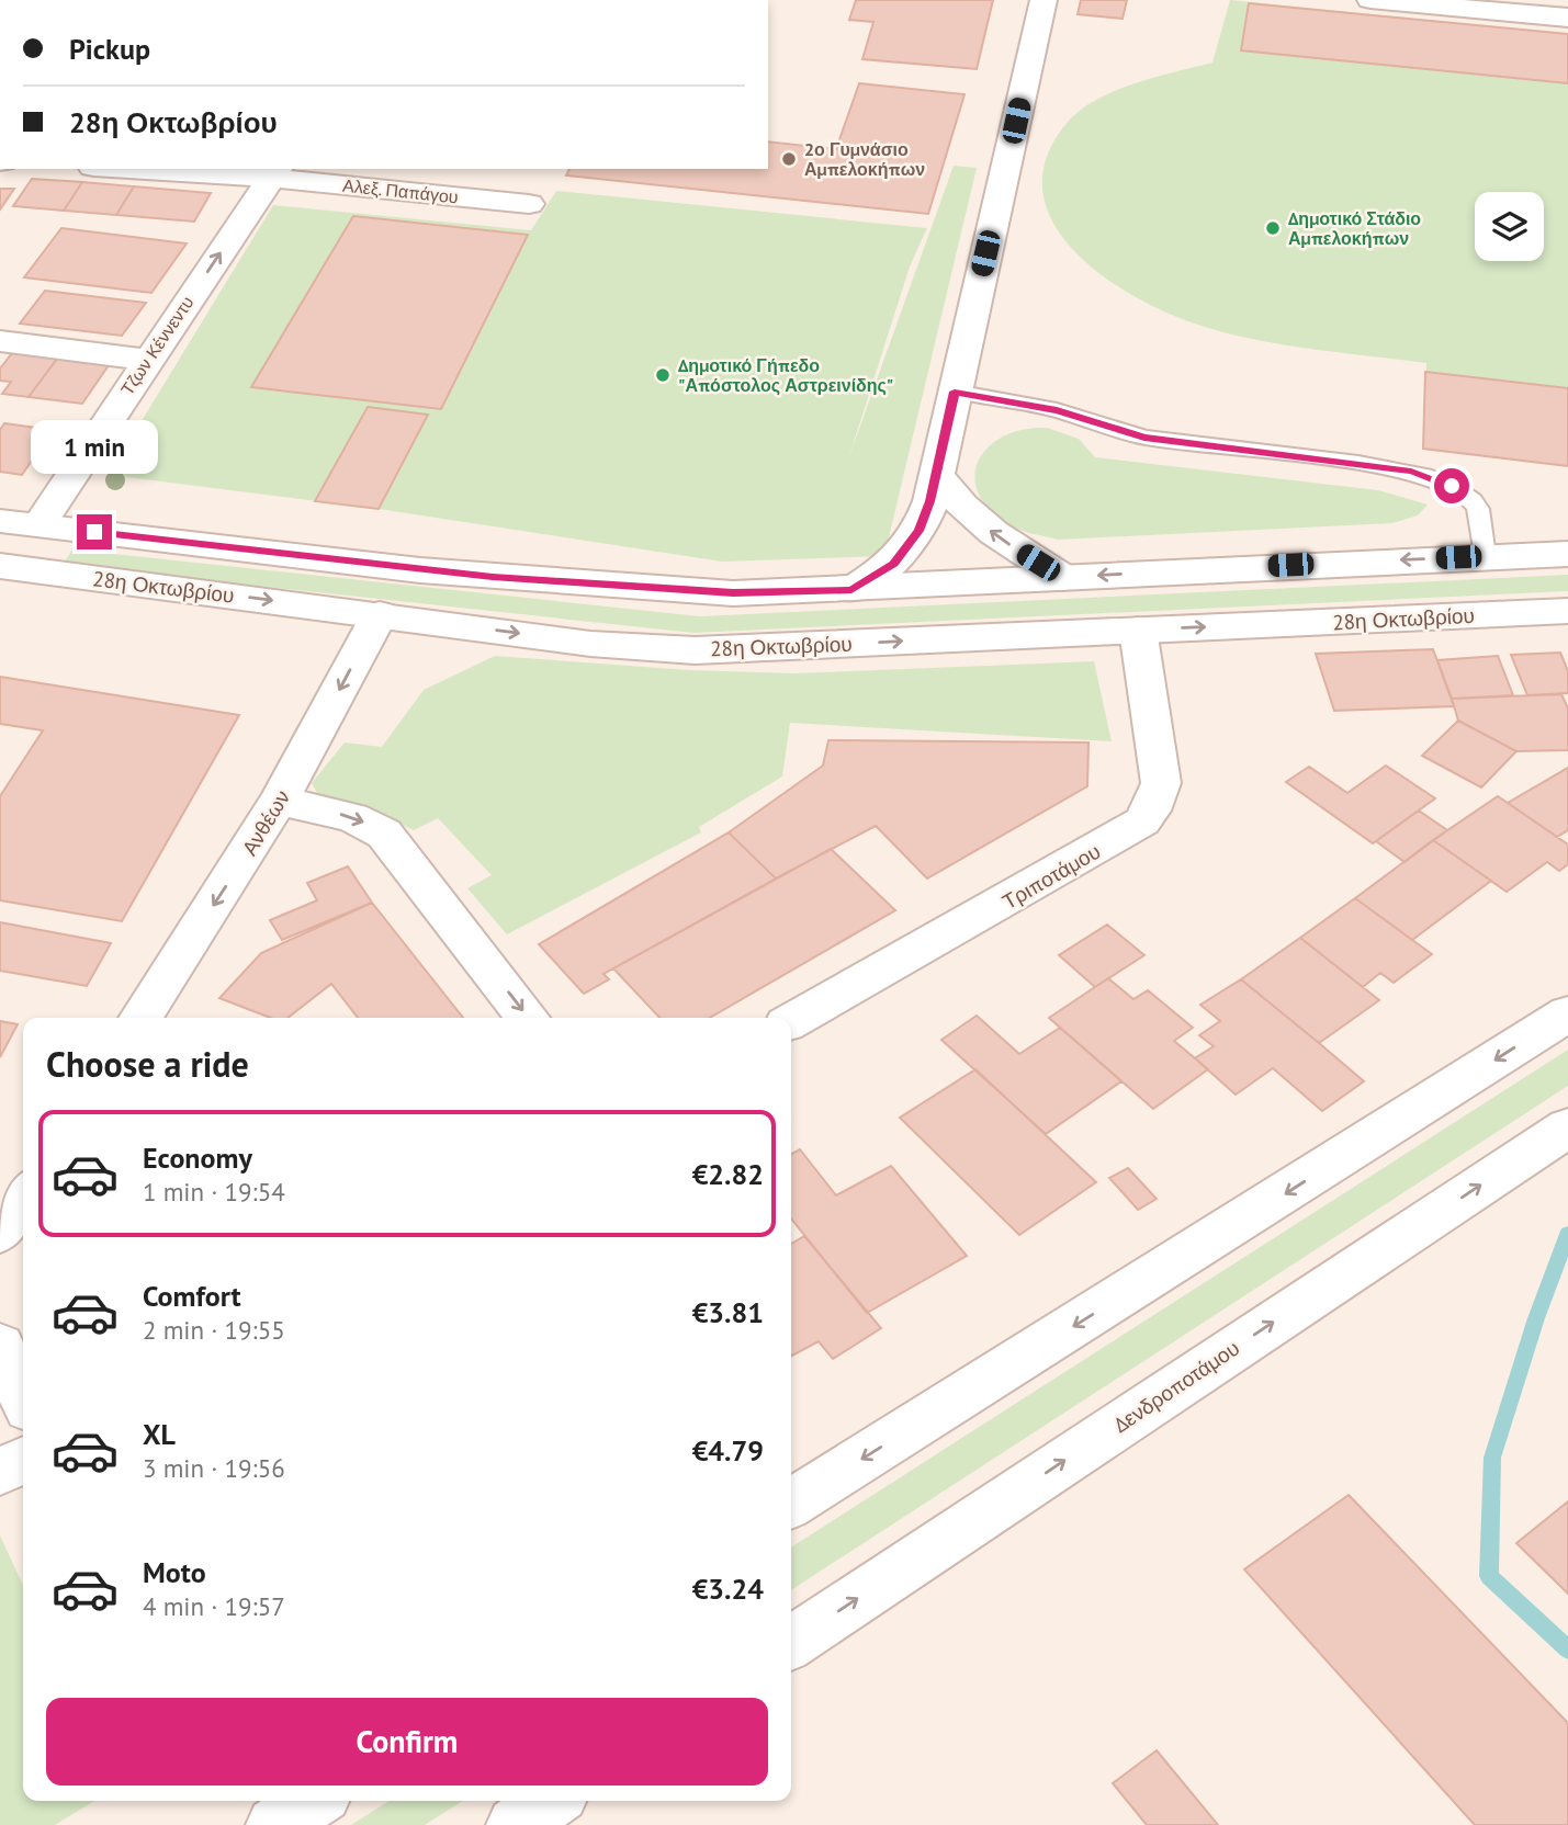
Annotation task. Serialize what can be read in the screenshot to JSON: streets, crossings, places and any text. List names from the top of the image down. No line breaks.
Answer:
{"streets":{"street":["Αλεξ. Παπάγου","Τζων Κέννεντυ","28η Οκτωβρίου","Ανθέων","Τριποτάμου","Δενδροποτάμου"]},"crossings":[["Αλεξ. Παπάγου","Τζων Κέννεντυ"],["28η Οκτωβρίου","Ανθέων"],["28η Οκτωβρίου","Τριποτάμου"]],"one_way":["Τζων Κέννεντυ","Ανθέων"],"places":["2ο Γυμνάσιο Αμπελοκήπων","Δημοτικό Στάδιο Αμπελοκήπων","Δημοτικό Γήπεδο \"Απόστολος Αστρεινίδης\""],"page":{"banner":["Pickup","28η Οκτωβρίου"],"bubble":"1 min","heading":"Choose a ride","list":[{"name":"Economy","note":"1 min · 19:54","value":"€2.82"},{"name":"Comfort","note":"2 min · 19:55","value":"€3.81"},{"name":"XL","note":"3 min · 19:56","value":"€4.79"},{"name":"Moto","note":"4 min · 19:57","value":"€3.24"}],"buttons":"Confirm"}}
